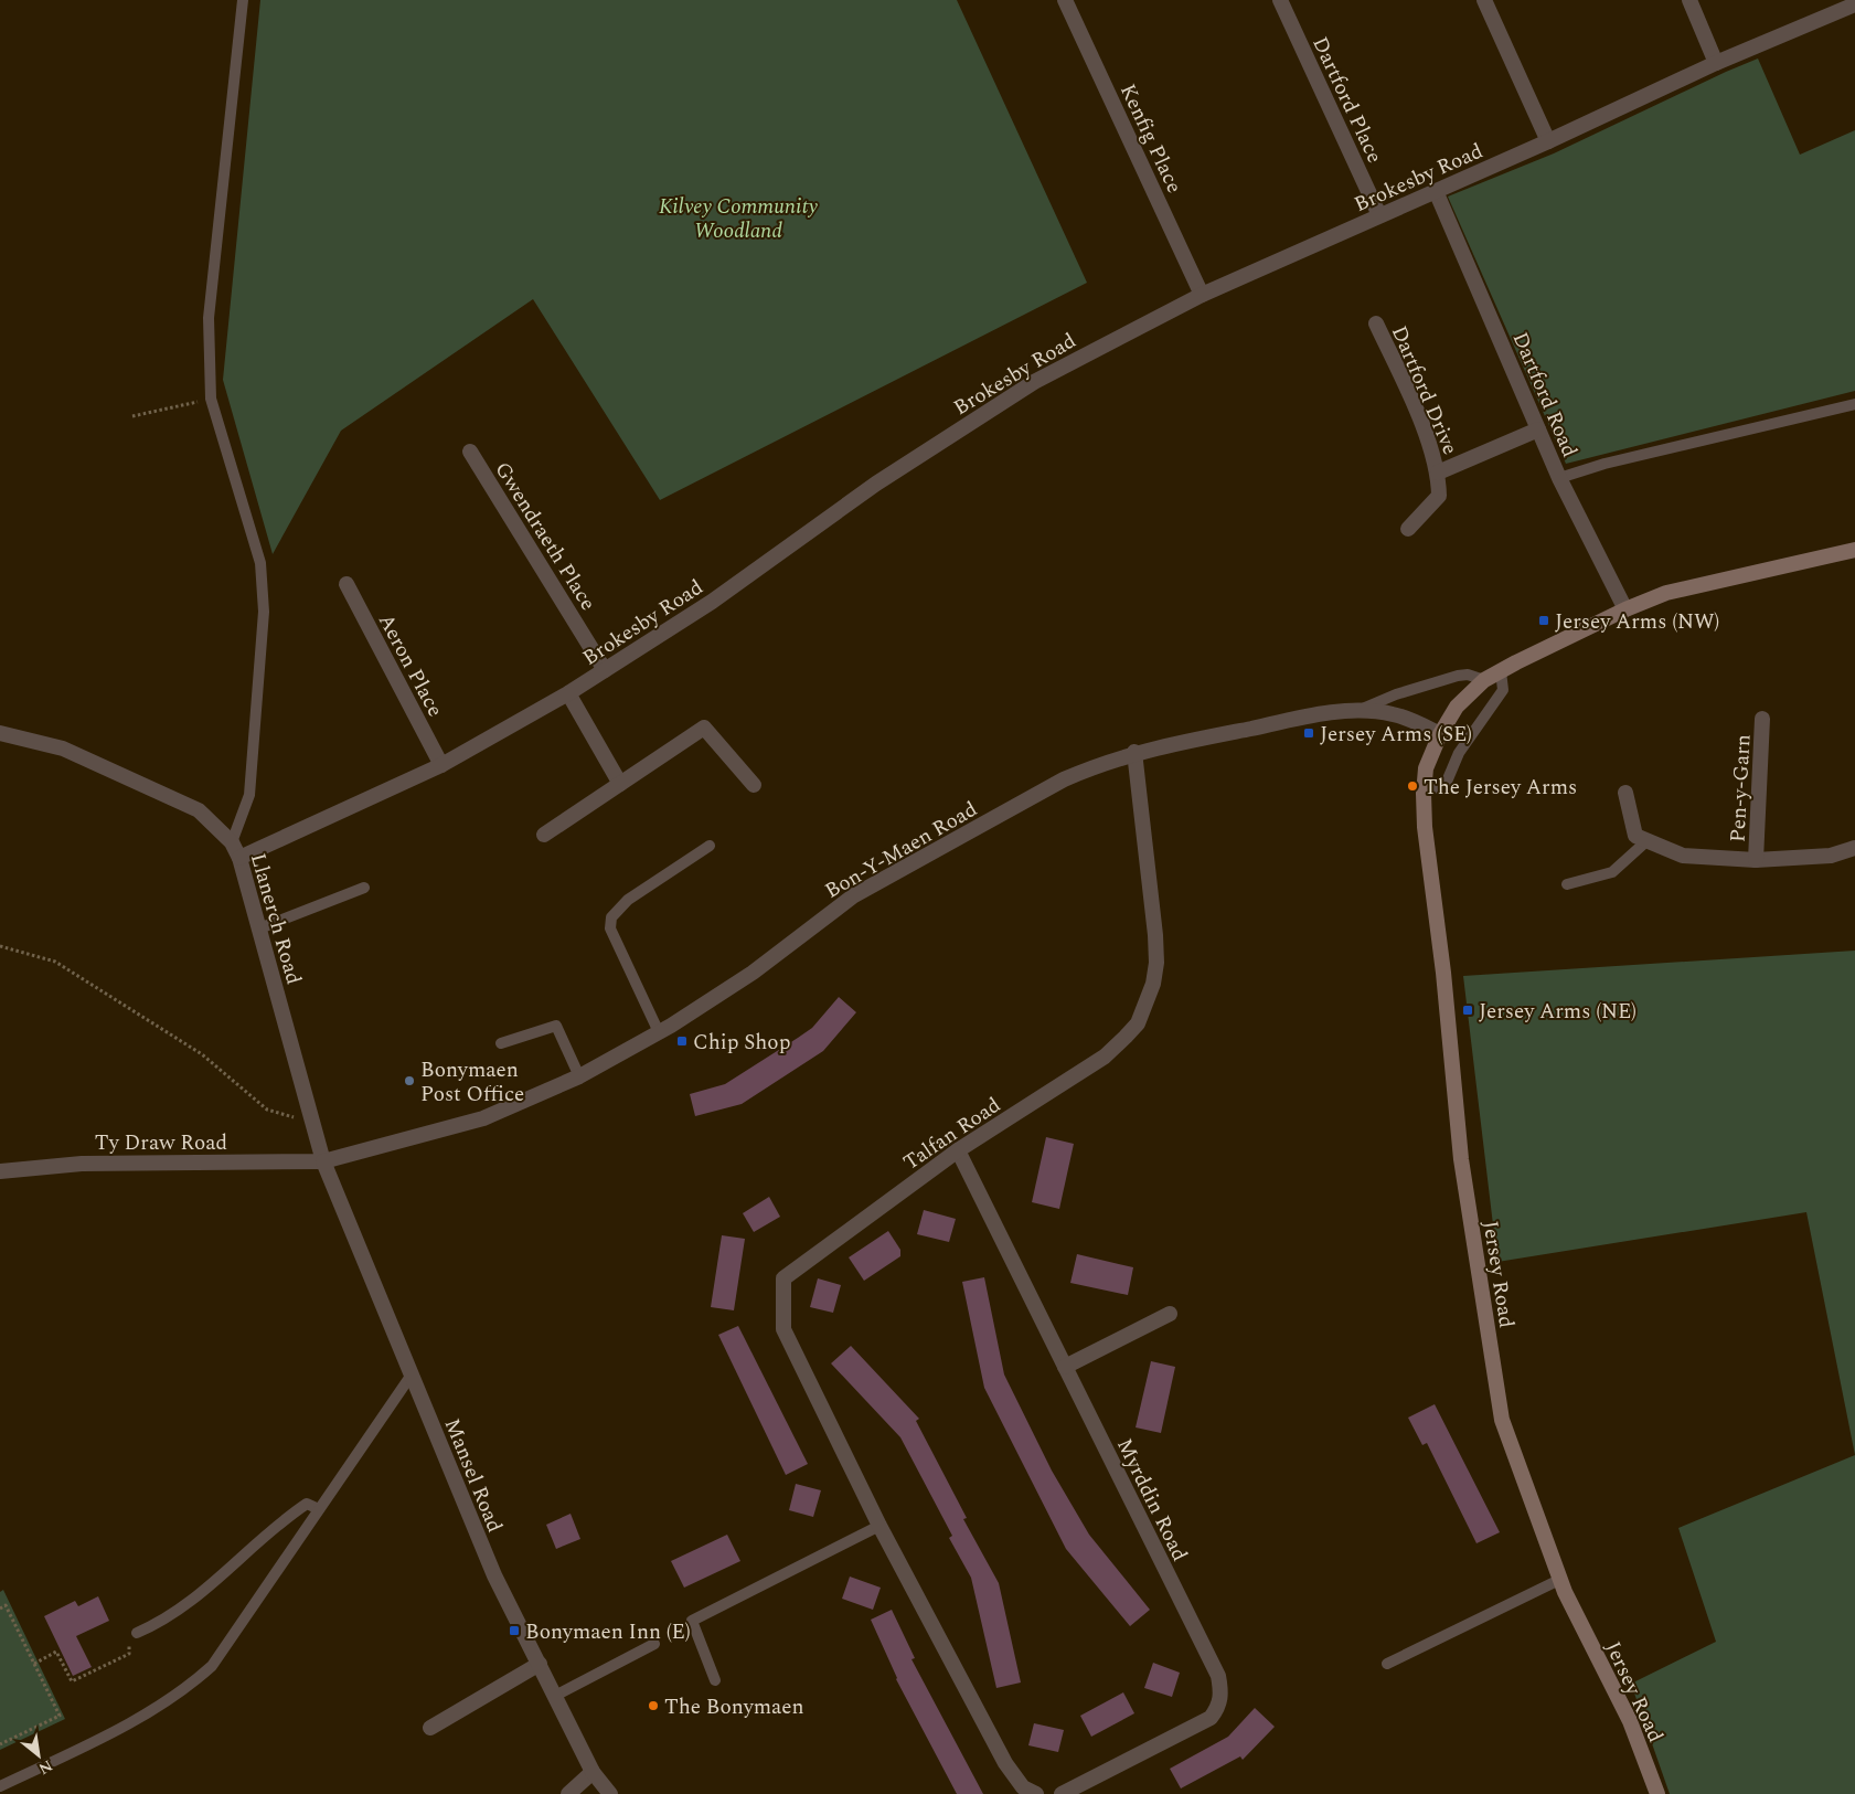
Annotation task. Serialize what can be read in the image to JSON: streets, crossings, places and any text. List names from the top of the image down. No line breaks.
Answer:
{"streets":{"main road":["Jersey Road"],"street":["Dartford Place","Kenfig Place","Brokesby Road","Dartford Drive","Dartford Road","Gwendraeth Place","Aeron Place","Pen-y-Garn","Bon-Y-Maen Road","Llanerch Road","Talfan Road","Ty Draw Road","Mansel Road","Myrddin Road"]},"crossings":[["Dartford Place","Brokesby Road"],["Kenfig Place","Brokesby Road"],["Brokesby Road","Dartford Road"],["Brokesby Road","Gwendraeth Place"],["Brokesby Road","Aeron Place"],["Brokesby Road","Llanerch Road"],["Dartford Drive","Dartford Road"],["Dartford Road","Jersey Road"],["Bon-Y-Maen Road","Llanerch Road"],["Bon-Y-Maen Road","Talfan Road"],["Bon-Y-Maen Road","Ty Draw Road"],["Bon-Y-Maen Road","Jersey Road"],["Bon-Y-Maen Road","Mansel Road"],["Llanerch Road","Ty Draw Road"],["Llanerch Road","Mansel Road"],["Talfan Road","Myrddin Road"],["Ty Draw Road","Mansel Road"]],"parks":["Kilvey Community Woodland"],"places":{"transit":["Jersey Arms (NW)","Jersey Arms (SE)","Jersey Arms (NE)","Chip Shop","Bonymaen Inn (E)"],"other":["The Jersey Arms","Bonymaen Post Office","The Bonymaen"]},"north":"bottom right"}
